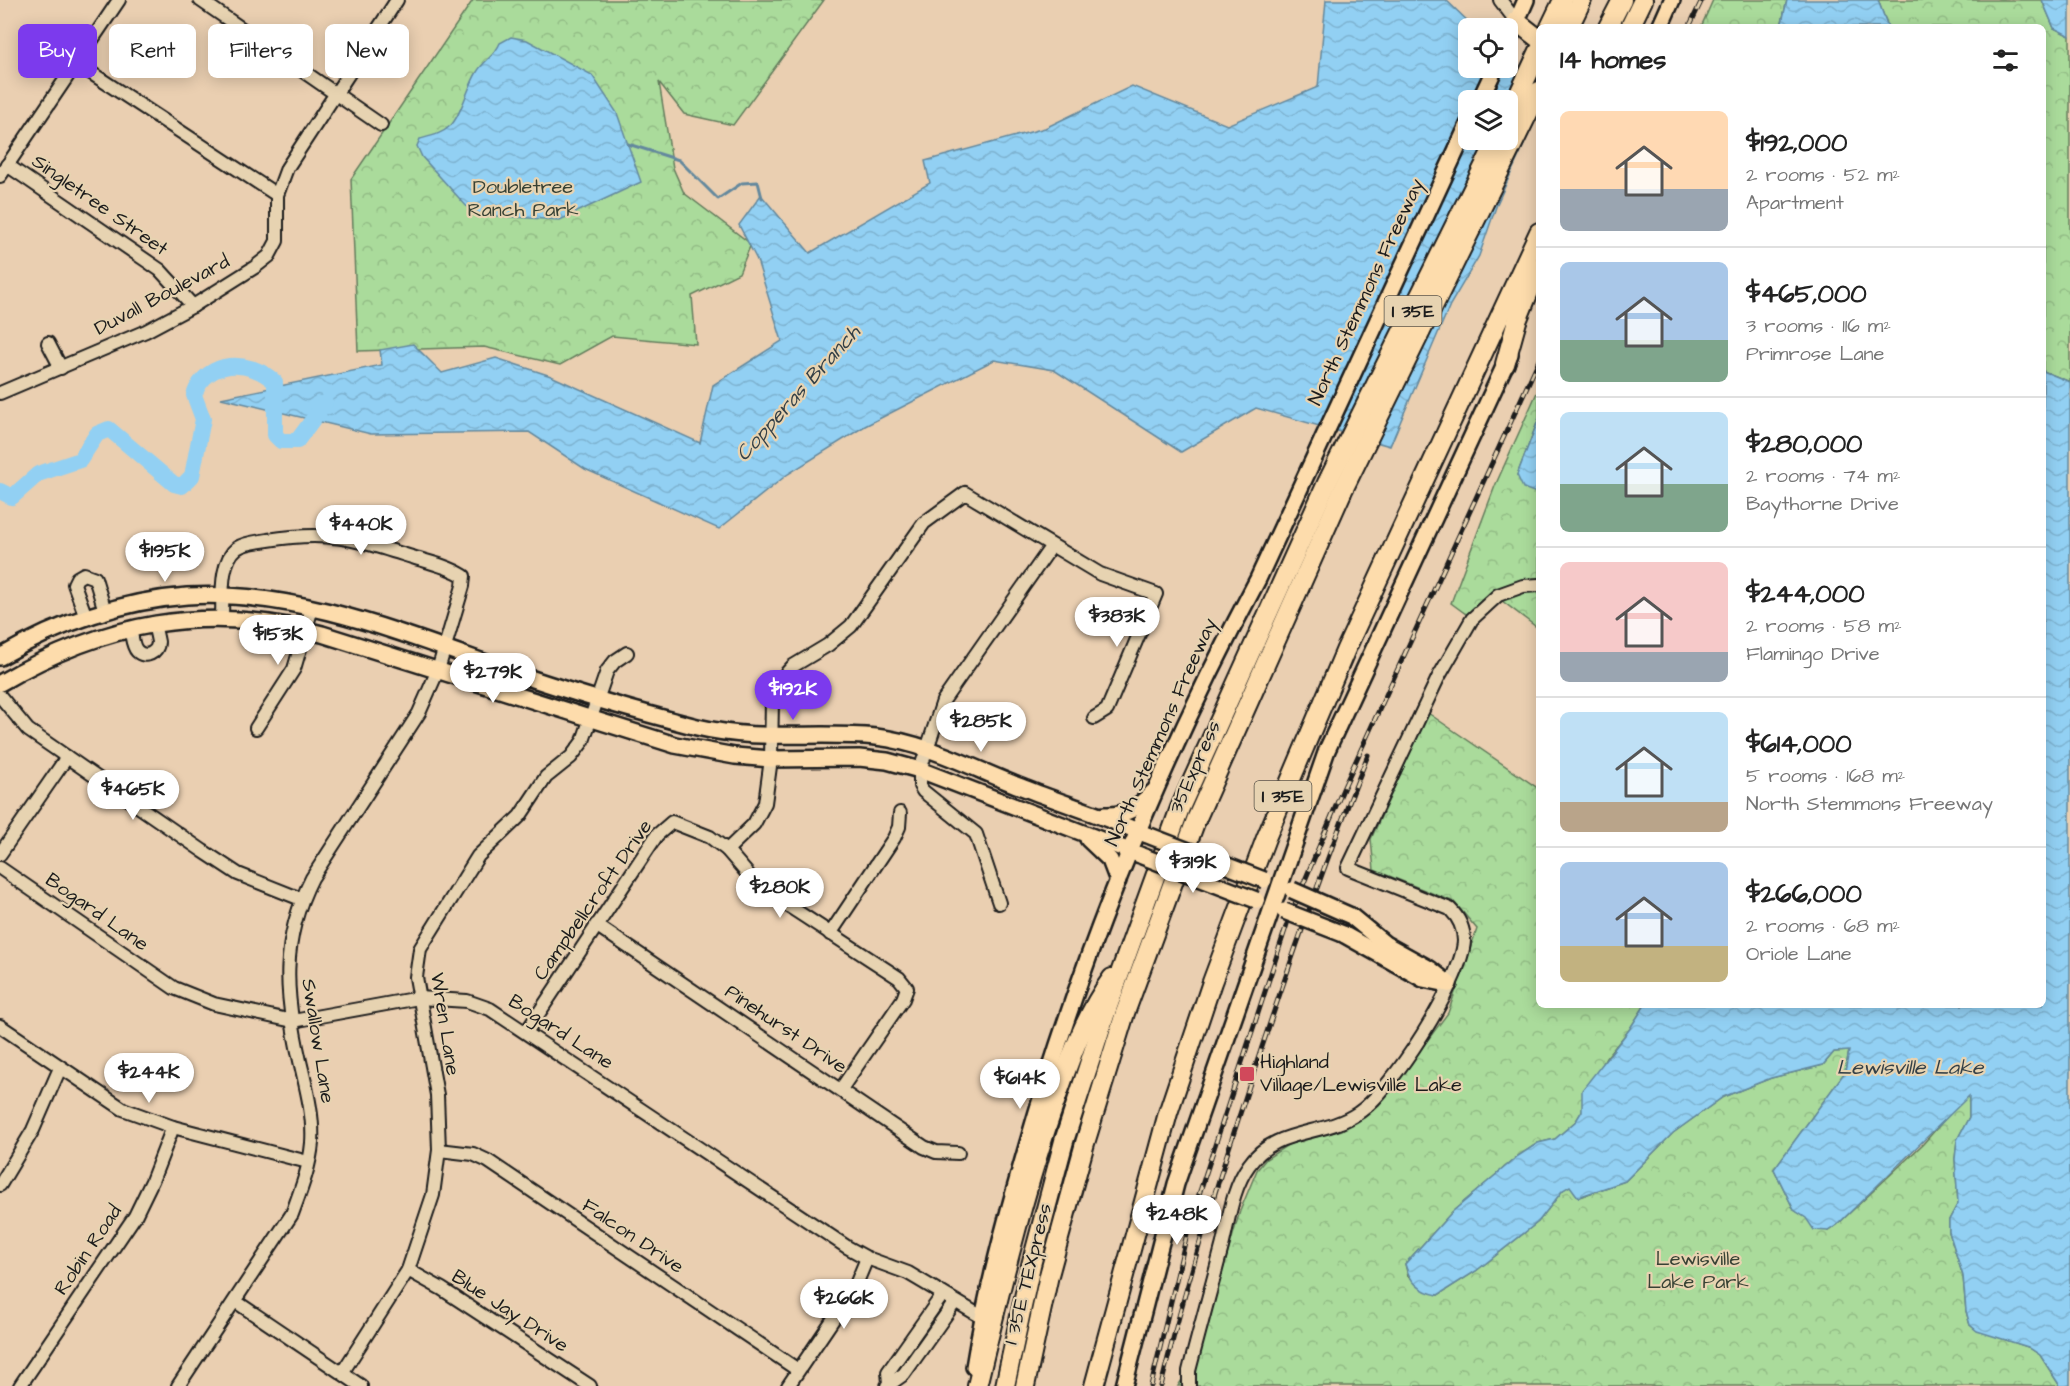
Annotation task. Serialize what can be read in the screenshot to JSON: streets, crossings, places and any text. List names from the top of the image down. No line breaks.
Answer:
{"streets":{"highway":["I 35E","35Express","I 35E TEXpress"],"main road":["North Stemmons Freeway"],"street":["Singletree Street","Duvall Boulevard","Campbellcroft Drive","Bogard Lane","Wren Lane","Pinehurst Drive","Swallow Lane","Falcon Drive","Robin Road","Blue Jay Drive"]},"crossings":[["Singletree Street","Duvall Boulevard"],["North Stemmons Freeway","Bogard Lane"],["I 35E","35Express"],["35Express","I 35E TEXpress"],["Campbellcroft Drive","Bogard Lane"],["Campbellcroft Drive","Pinehurst Drive"],["Bogard Lane","Wren Lane"],["Bogard Lane","Swallow Lane"],["Wren Lane","Falcon Drive"],["Wren Lane","Blue Jay Drive"]],"water":["Copperas Branch","Lewisville Lake"],"parks":["Doubletree Ranch Park","Lewisville Lake Park"],"places":{"transit":["Highland Village/Lewisville Lake"]},"page":{"chip":["Buy","Rent","Filters","New"],"heading":"14 homes","list":[{"name":"$192,000","note":"2 rooms · 52 m² · Apartment"},{"name":"$465,000","note":"3 rooms · 116 m² · Primrose Lane"},{"name":"$280,000","note":"2 rooms · 74 m² · Baythorne Drive"},{"name":"$244,000","note":"2 rooms · 58 m² · Flamingo Drive"},{"name":"$614,000","note":"5 rooms · 168 m² · North Stemmons Freeway"},{"name":"$266,000","note":"2 rooms · 68 m² · Oriole Lane"}],"price":["$440K","$195K","$383K","$153K","$279K","$192K","$285K","$465K","$319K","$280K","$244K","$614K","$248K","$266K"]}}
